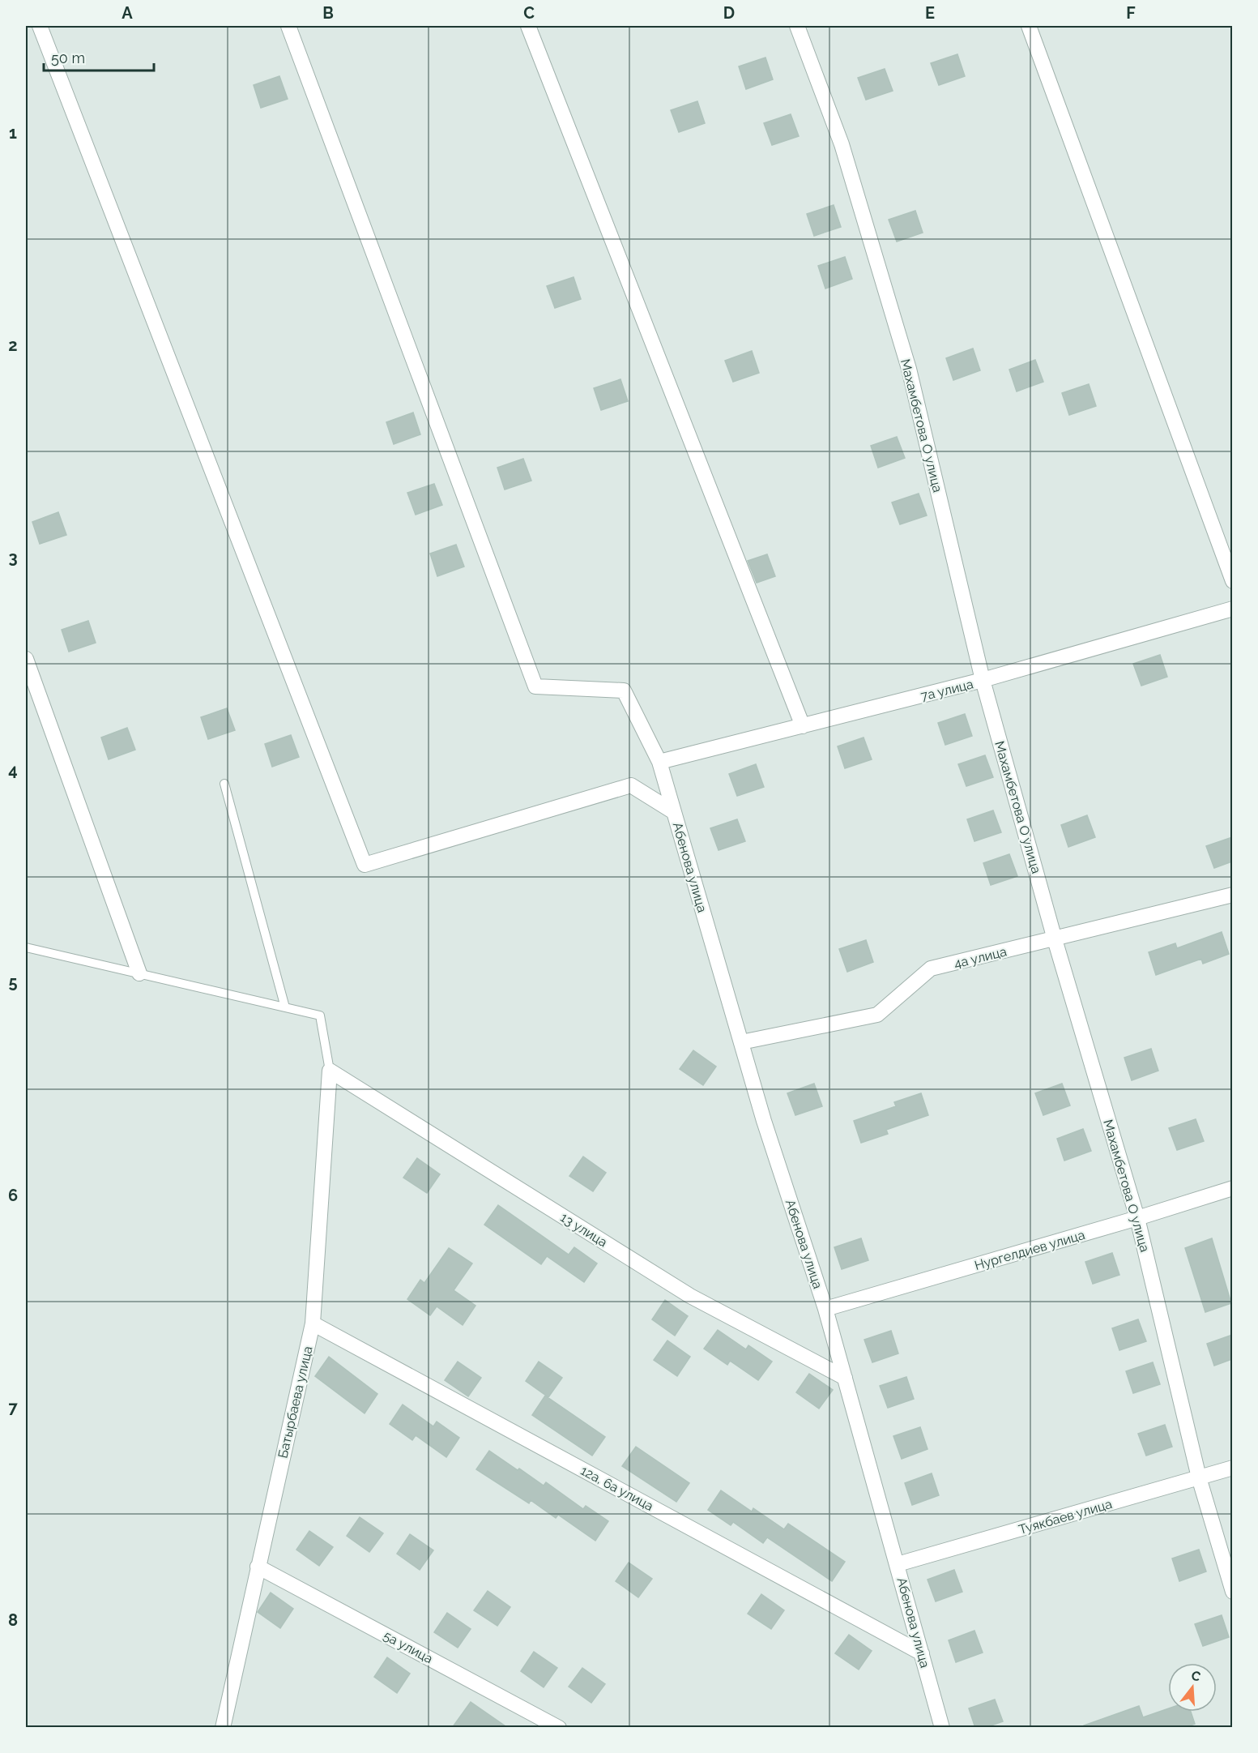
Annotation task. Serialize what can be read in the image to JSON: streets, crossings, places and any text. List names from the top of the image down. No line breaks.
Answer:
{"streets":{"street":["Махамбетова О улица","7а улица","Абенова улица","4а улица","13 улица","Нургелдиев улица","Батырбаева улица","12а, 6а улица","Туякбаев улица","5а улица"]},"crossings":[["Махамбетова О улица","7а улица"],["Махамбетова О улица","4а улица"],["Махамбетова О улица","Нургелдиев улица"],["Махамбетова О улица","Туякбаев улица"],["7а улица","Абенова улица"],["Абенова улица","4а улица"],["Абенова улица","13 улица"],["Абенова улица","Нургелдиев улица"],["Абенова улица","12а, 6а улица"],["Абенова улица","Туякбаев улица"],["13 улица","Батырбаева улица"],["Батырбаева улица","12а, 6а улица"],["Батырбаева улица","5а улица"]],"scale_bar":"50 m","north":"top","grid":{"columns":["A","B","C","D","E","F"],"rows":["1","2","3","4","5","6","7","8"]}}
